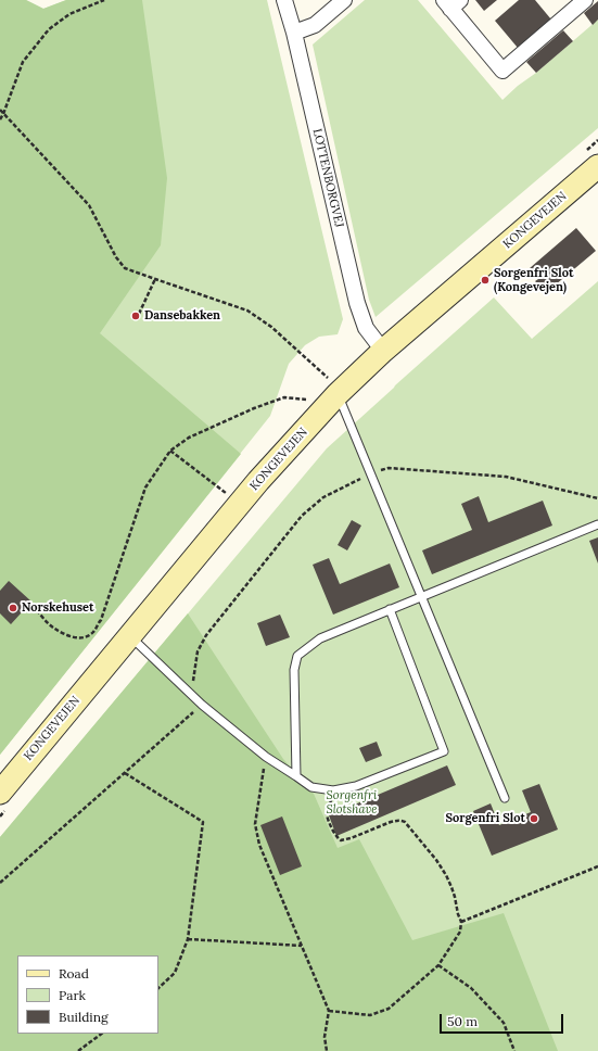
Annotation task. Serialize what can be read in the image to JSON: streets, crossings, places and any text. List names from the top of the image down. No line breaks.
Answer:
{"streets":{"street":["LOTTENBORGVEJ","KONGEVEJEN"]},"crossings":[["LOTTENBORGVEJ","KONGEVEJEN"]],"parks":["Sorgenfri Slotshave"],"places":["Sorgenfri Slot (Kongevejen)","Dansebakken","Norskehuset","Sorgenfri Slot"],"legend":["Road","Park","Building"],"scale_bar":"50 m"}
